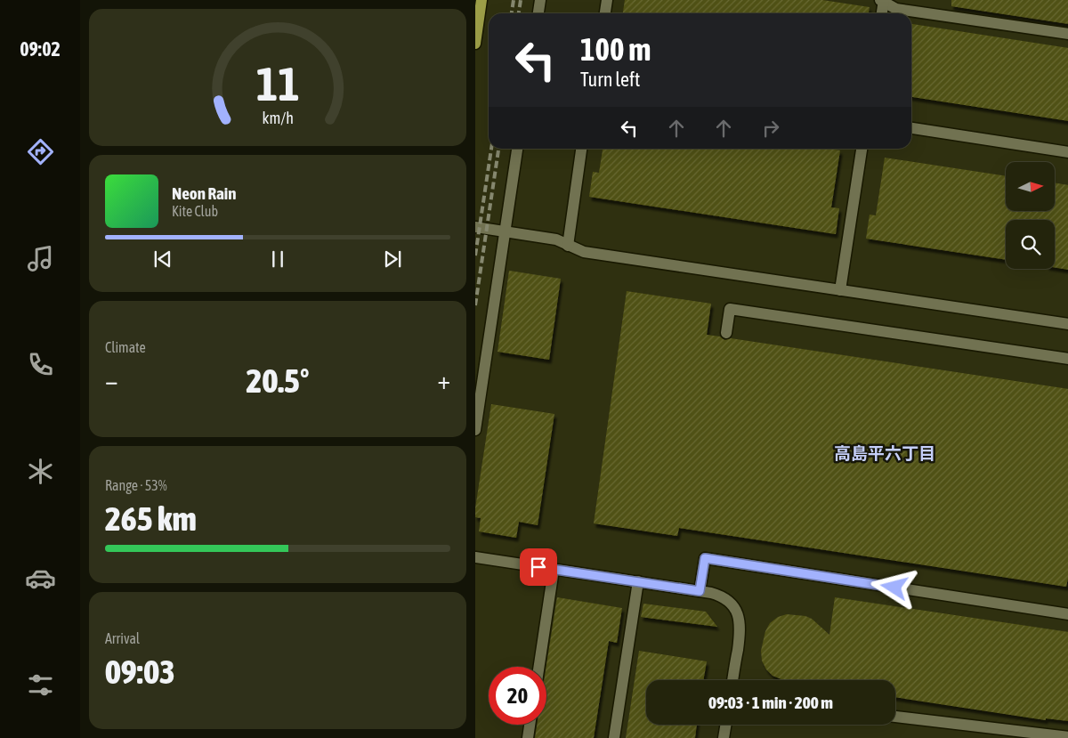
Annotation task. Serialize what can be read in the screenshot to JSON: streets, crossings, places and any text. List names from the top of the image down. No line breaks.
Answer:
{"districts":["高島平六丁目"],"north":"right","page":{"tabs":"09:02","turn":["100 m","Turn left"],"song":["Neon Rain","Kite Club"],"tile":["Climate",["Range · 53%","265 km"],["Arrival","09:03"]],"heat":["−","20.5°","+"],"limit":"20","trip":"09:03 · 1 min · 200 m","gauge":["11","km/h"]}}
